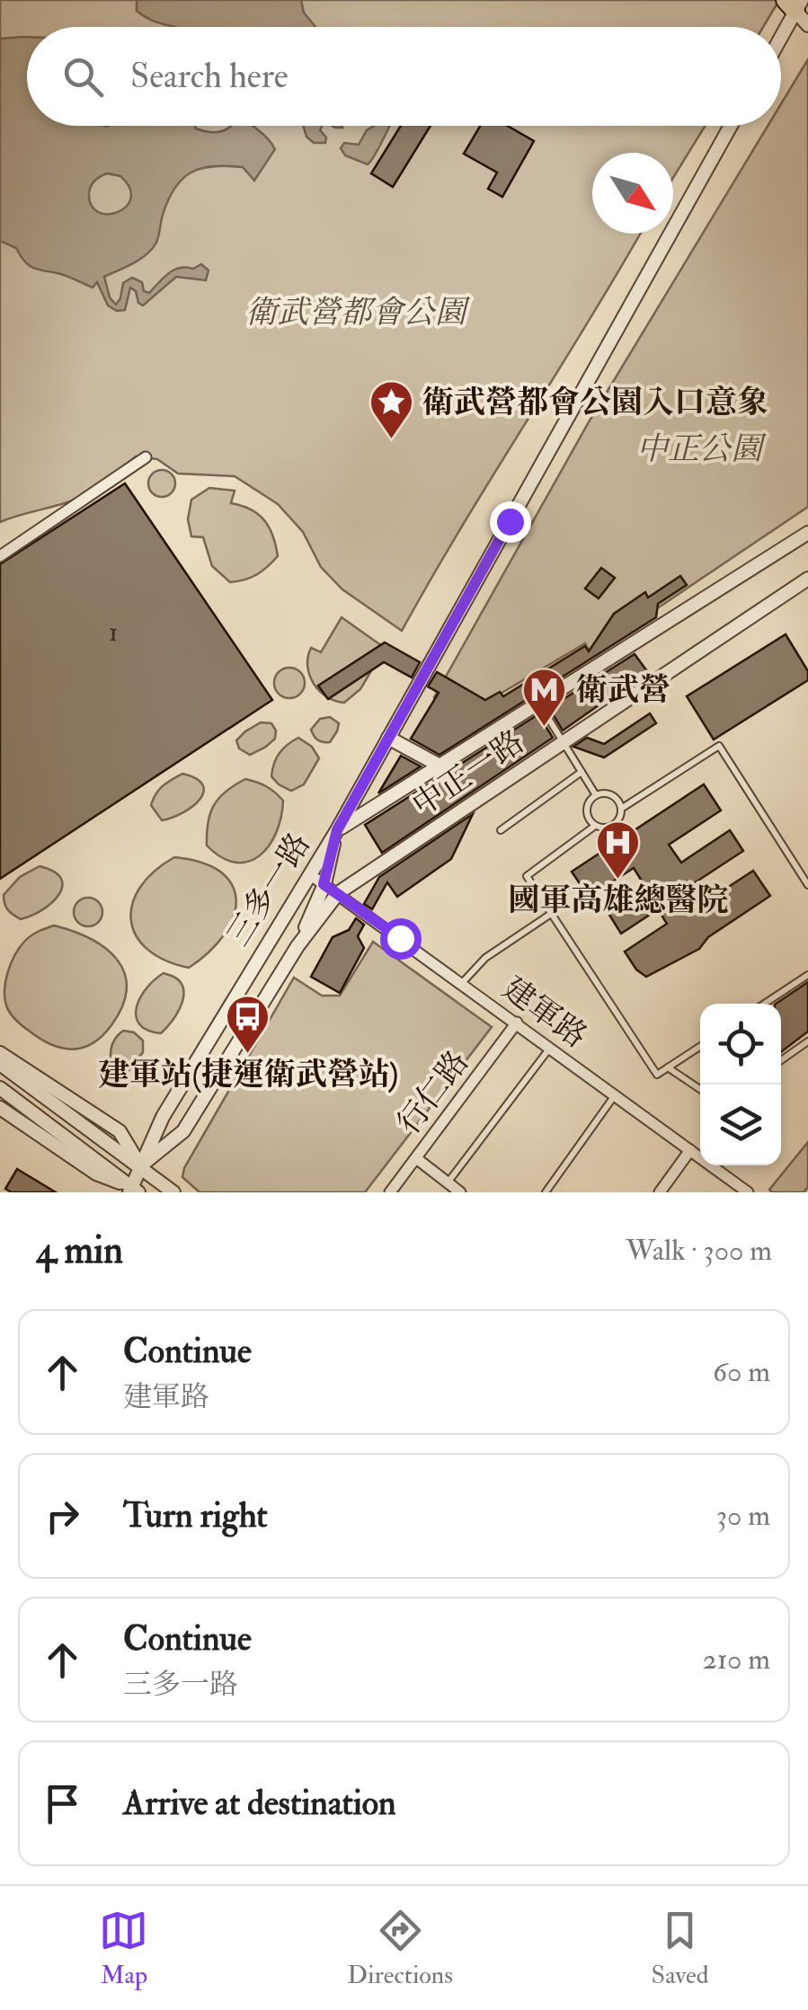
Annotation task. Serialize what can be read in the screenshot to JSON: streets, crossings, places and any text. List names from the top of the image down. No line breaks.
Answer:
{"streets":{"street":["中正一路","三多一路","建軍路","行仁路"]},"crossings":[["中正一路","三多一路"],["中正一路","建軍路"],["三多一路","建軍路"],["建軍路","行仁路"]],"parks":["衛武營都會公園","中正公園"],"places":{"place":["衛武營都會公園入口意象"],"metro station":["衛武營"],"hospital":["國軍高雄總醫院"],"bus stop":["建軍站(捷運衛武營站)"]},"house_numbers":["1"],"north":"bottom right","page":{"search":"Search here","heading":["4 min","Walk · 300 m"],"list":[["Continue","建軍路","60 m"],["Turn right","30 m"],["Continue","三多一路","210 m"],"Arrive at destination"],"nav":["Map","Directions","Saved"]}}
